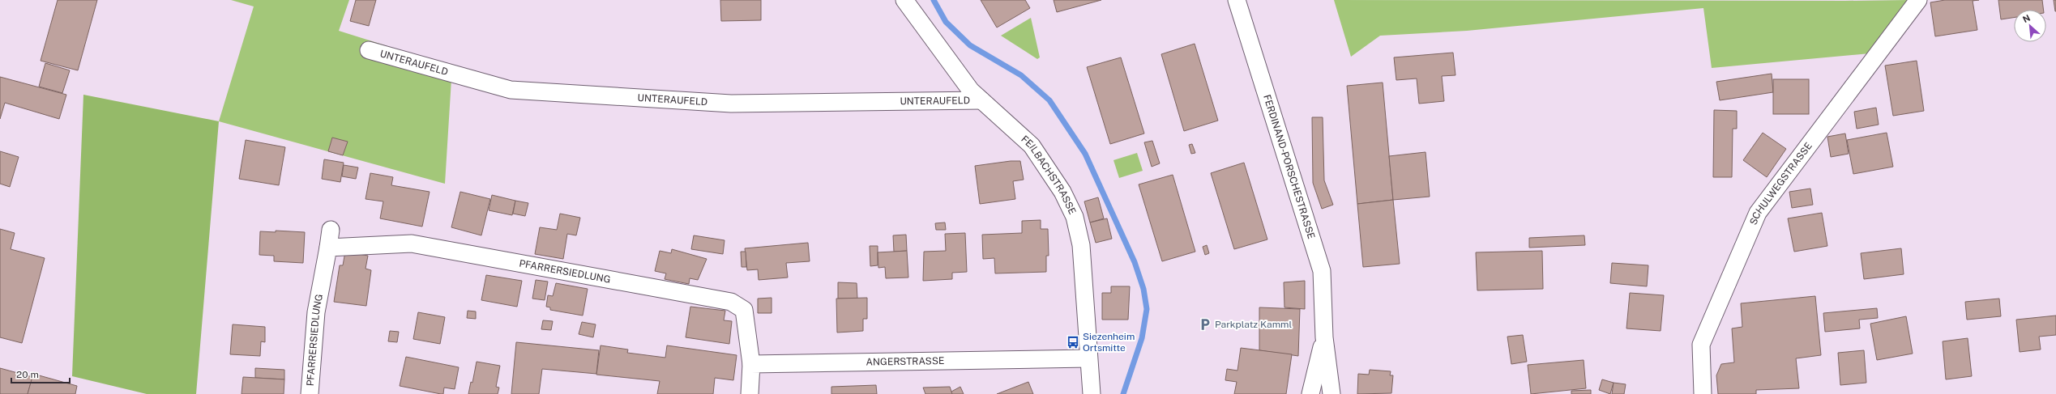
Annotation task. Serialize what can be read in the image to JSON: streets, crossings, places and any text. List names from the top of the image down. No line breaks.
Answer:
{"streets":{"street":["UNTERAUFELD","FERDINAND-PORSCHESTRASSE","FEILBACHSTRASSE","SCHULWEGSTRASSE","PFARRERSIEDLUNG","ANGERSTRASSE"]},"crossings":[["UNTERAUFELD","FEILBACHSTRASSE"],["FEILBACHSTRASSE","ANGERSTRASSE"],["PFARRERSIEDLUNG","ANGERSTRASSE"]],"places":{"parking":["Parkplatz Kamml"],"bus stop":["Siezenheim Ortsmitte"]},"scale_bar":"20 m","north":"top left"}
